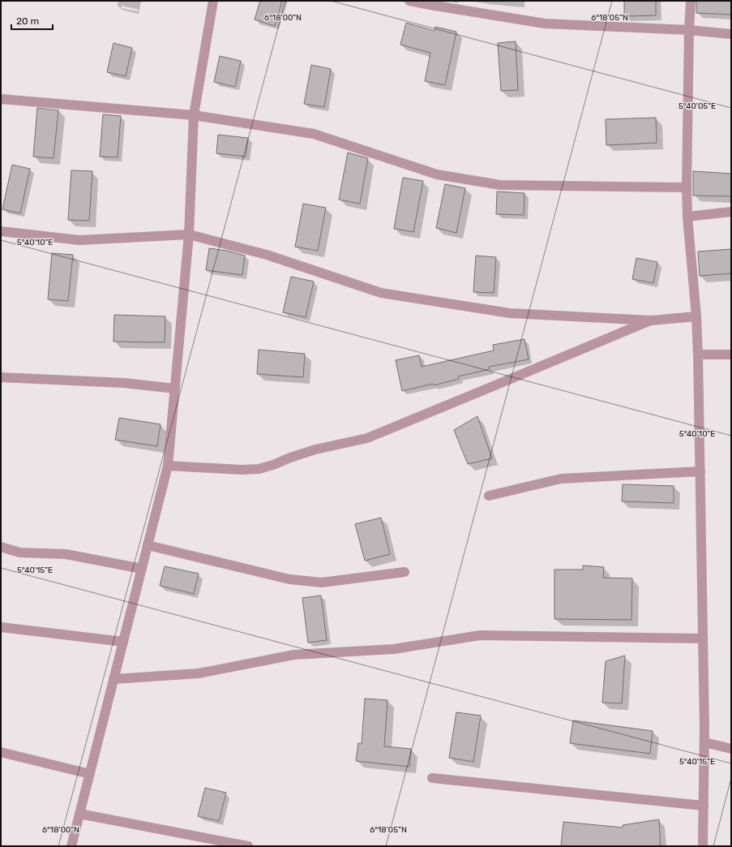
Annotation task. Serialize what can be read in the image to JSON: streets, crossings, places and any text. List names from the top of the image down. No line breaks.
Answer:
{"scale_bar":"20 m","coordinates":["6°18'00\"N","6°18'05\"N","5°40'05\"E","5°40'10\"E","5°40'15\"E"]}
